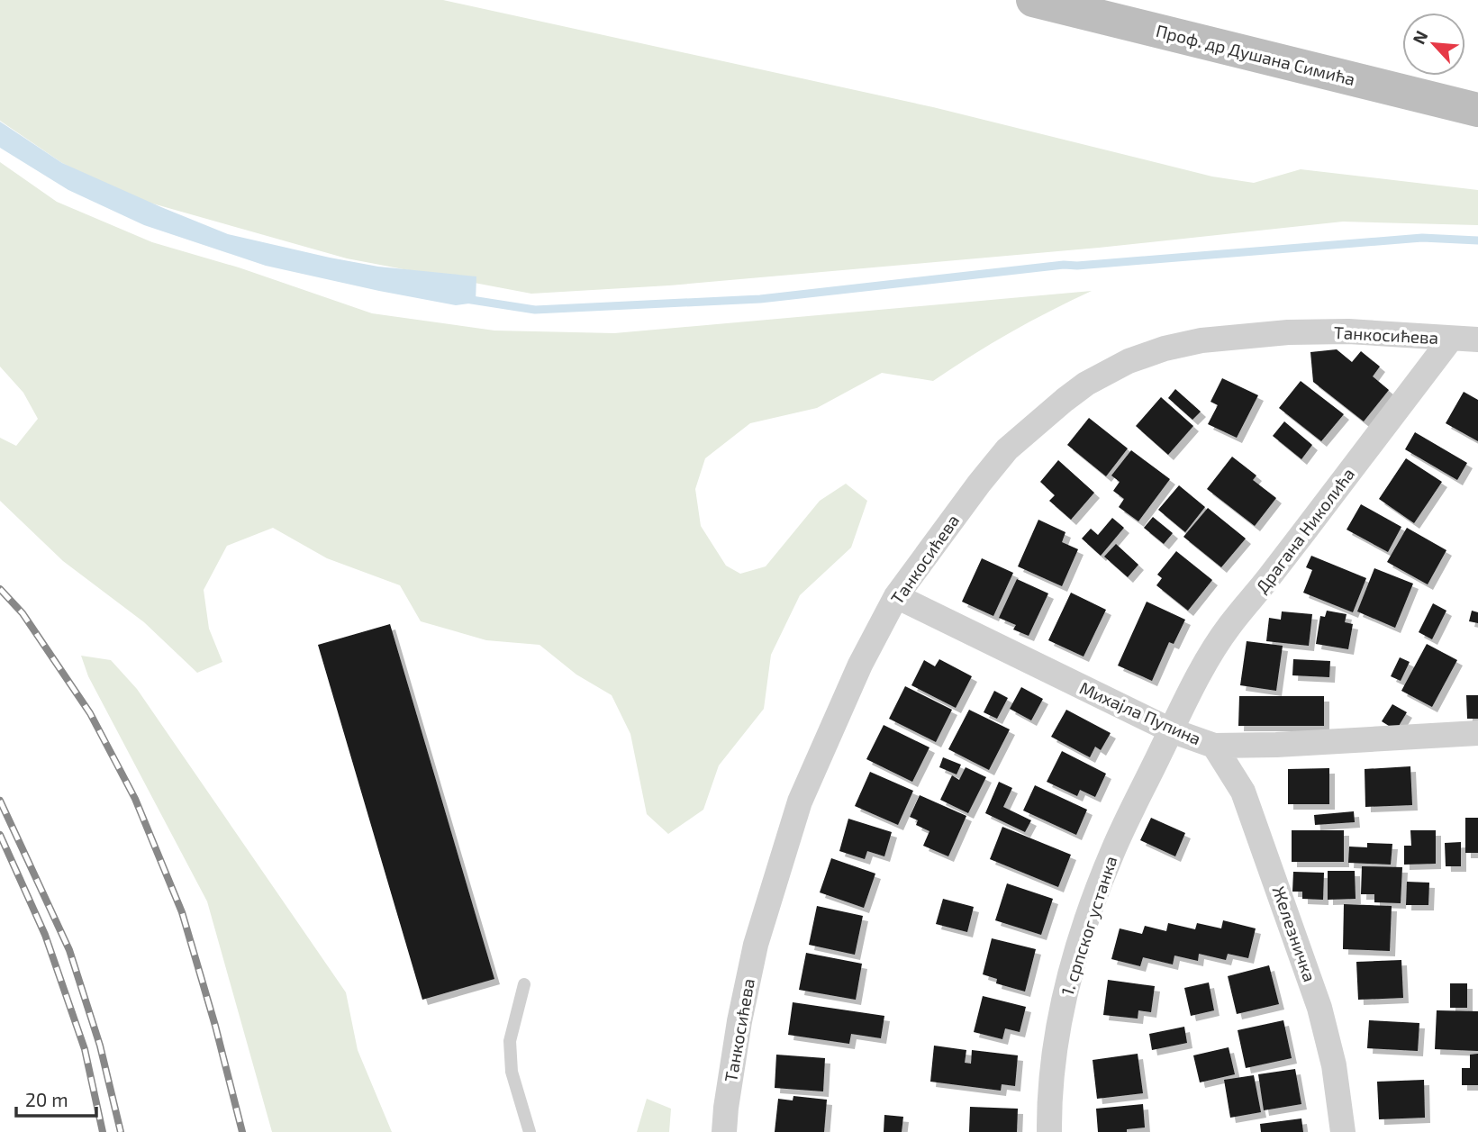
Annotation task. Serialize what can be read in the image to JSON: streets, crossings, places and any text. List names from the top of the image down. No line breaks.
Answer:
{"streets":{"street":["Проф. др Душана Симића","Танкосићева","Драгана Николића","Михајла Пупина","1. српског устанка","Железничка"]},"crossings":[["Танкосићева","Драгана Николића"],["Танкосићева","Михајла Пупина"],["Драгана Николића","Михајла Пупина"],["Драгана Николића","1. српског устанка"],["Михајла Пупина","1. српског устанка"],["Михајла Пупина","Железничка"]],"scale_bar":"20 m","north":"top left"}
